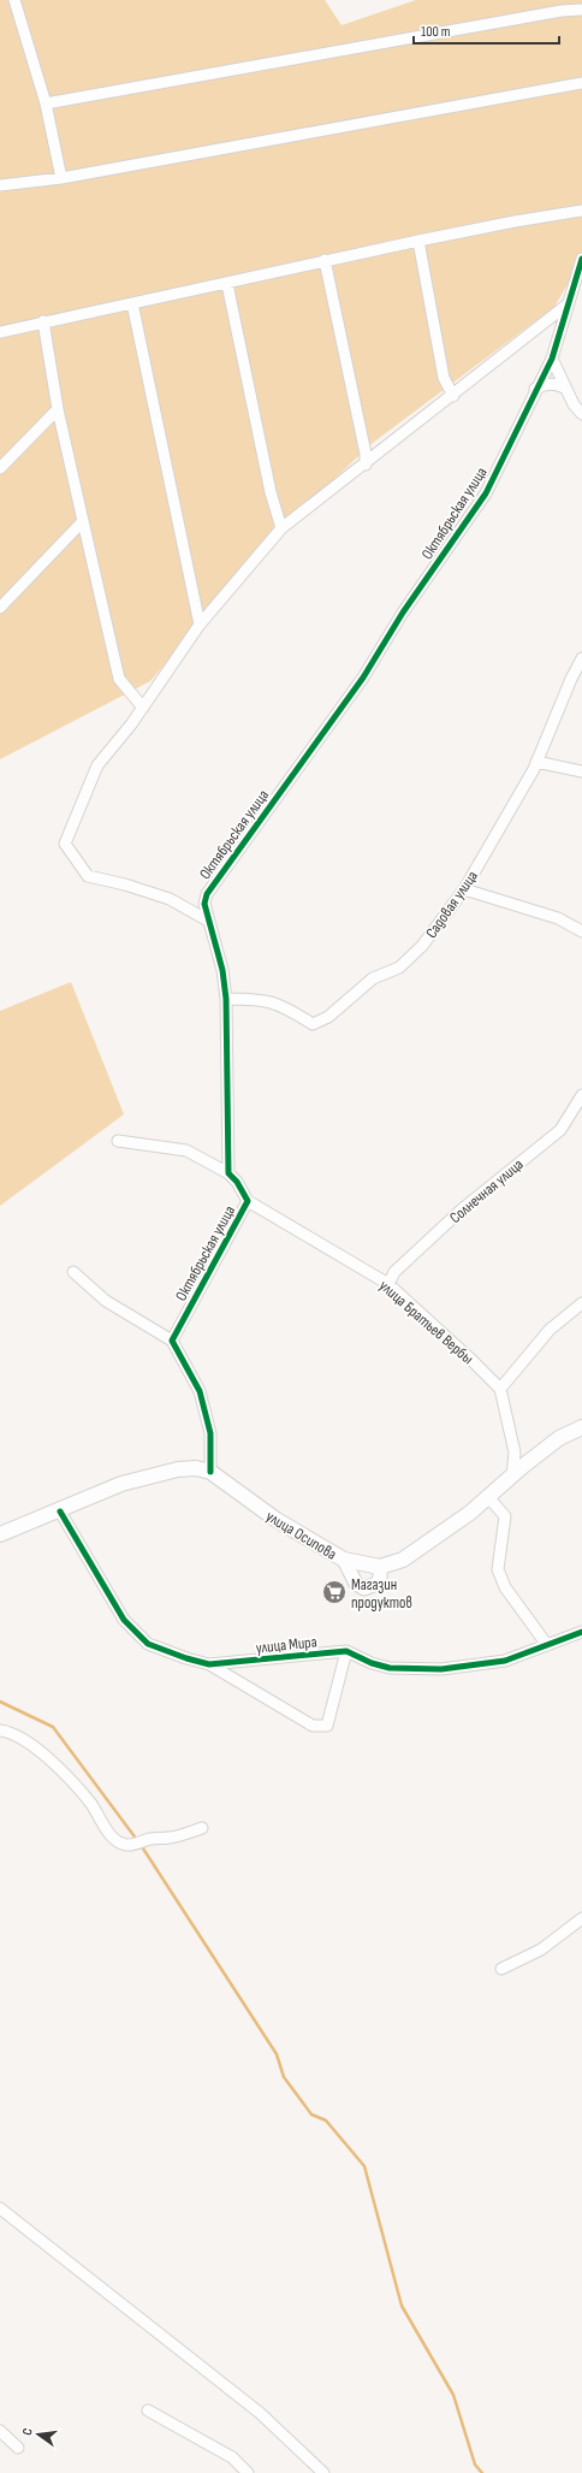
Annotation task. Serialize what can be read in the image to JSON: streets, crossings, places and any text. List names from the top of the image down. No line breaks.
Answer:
{"streets":{"main road":["улица Осипова"],"street":["Октябрьская улица","Садовая улица","Солнечная улица","улица Братьев Вербы","улица Мира"]},"crossings":[["Октябрьская улица","Садовая улица"],["Октябрьская улица","улица Братьев Вербы"],["Солнечная улица","улица Братьев Вербы"],["улица Осипова","улица Мира"]],"places":{"supermarket":["Магазин продуктов"]},"scale_bar":"100 m","north":"left"}
